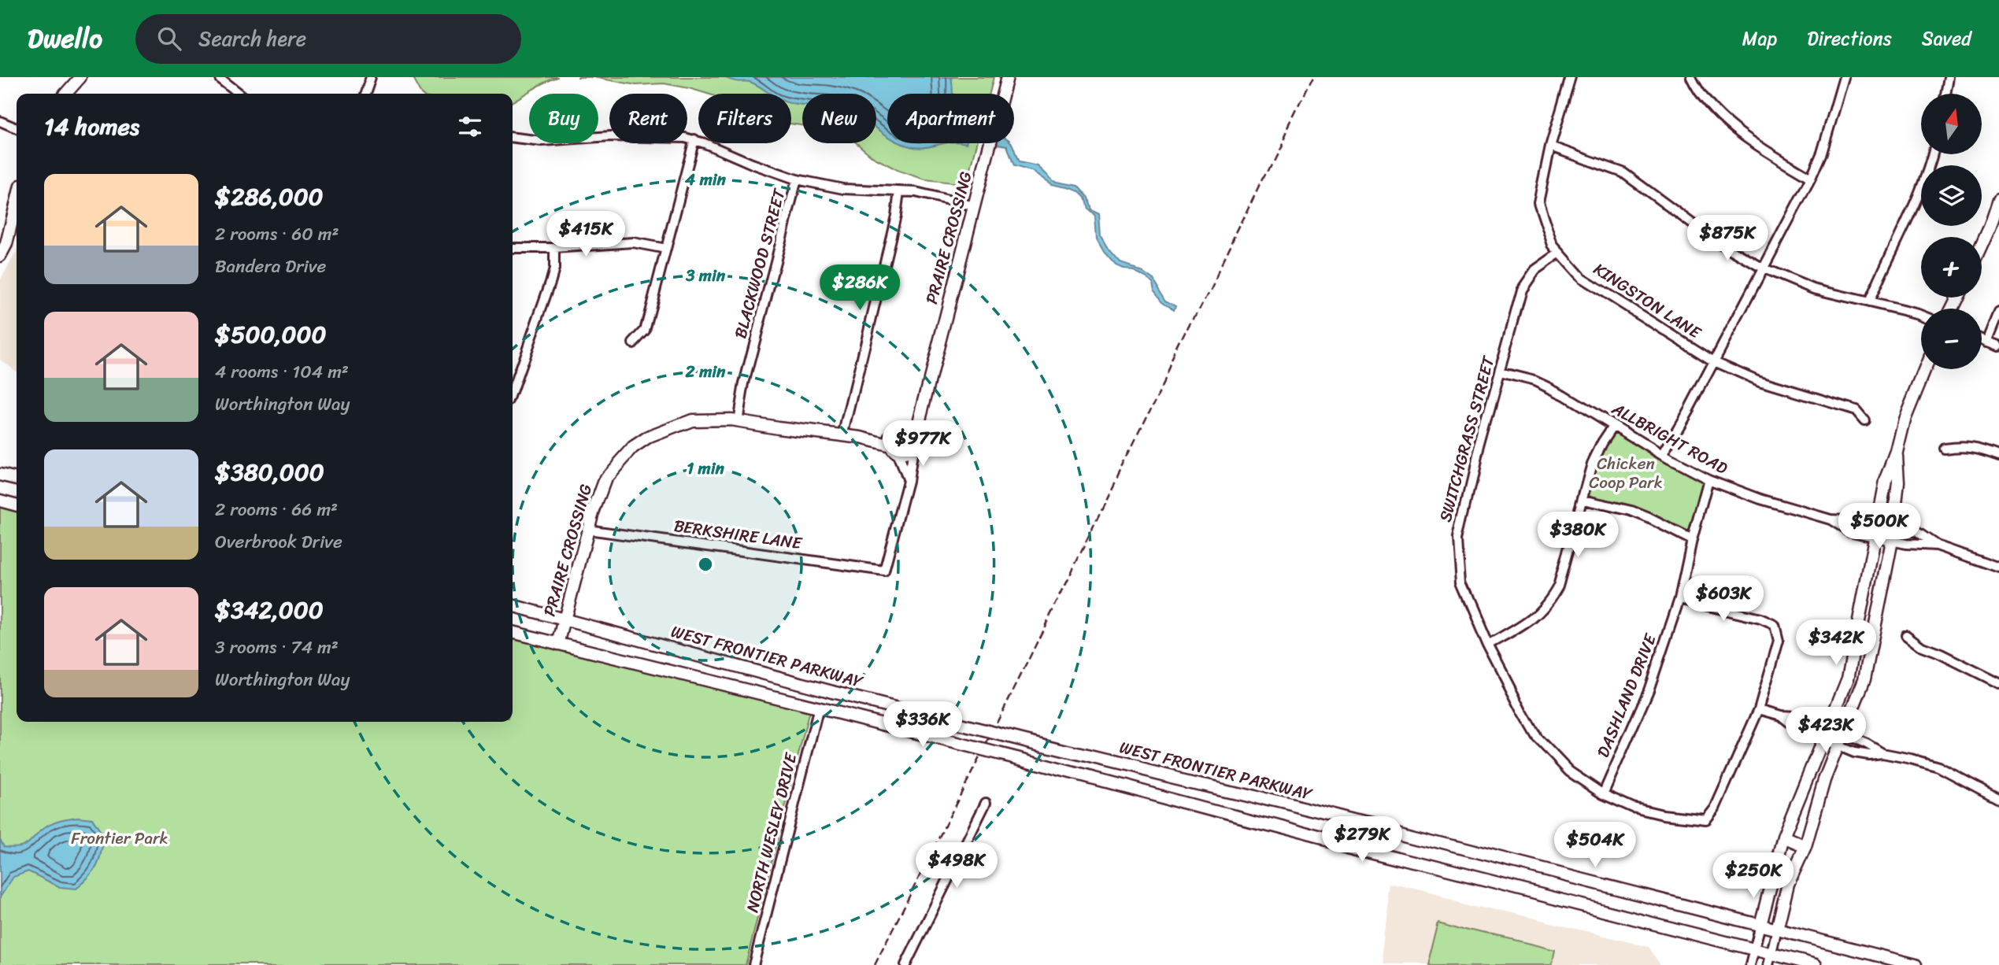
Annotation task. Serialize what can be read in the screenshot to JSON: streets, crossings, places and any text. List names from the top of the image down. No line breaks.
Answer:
{"streets":{"street":["PRAIRE CROSSING","BLACKWOOD STREET","KINGSTON LANE","ALLBRIGHT ROAD","SWITCHGRASS STREET","BERKSHIRE LANE","WEST FRONTIER PARKWAY","DASHLAND DRIVE","NORTH WESLEY DRIVE"]},"crossings":[["PRAIRE CROSSING","BLACKWOOD STREET"],["PRAIRE CROSSING","BERKSHIRE LANE"],["PRAIRE CROSSING","WEST FRONTIER PARKWAY"],["KINGSTON LANE","SWITCHGRASS STREET"],["ALLBRIGHT ROAD","SWITCHGRASS STREET"],["ALLBRIGHT ROAD","DASHLAND DRIVE"],["SWITCHGRASS STREET","DASHLAND DRIVE"]],"parks":["Chicken Coop Park","Frontier Park"],"north":"top","page":{"header":"Dwello","search":"Search here","nav":["Map","Directions","Saved"],"map_buttons":["+","−"],"chip":["Buy","Rent","Filters","New","Apartment"],"heading":"14 homes","list":[{"name":"$286,000","note":"2 rooms · 60 m² · Bandera Drive"},{"name":"$500,000","note":"4 rooms · 104 m² · Worthington Way"},{"name":"$380,000","note":"2 rooms · 66 m² · Overbrook Drive"},{"name":"$342,000","note":"3 rooms · 74 m² · Worthington Way"}],"price":["$415K","$875K","$286K","$977K","$500K","$380K","$603K","$342K","$336K","$423K","$279K","$504K","$498K","$250K"]},"rings":["4 min","3 min","2 min","1 min"]}
